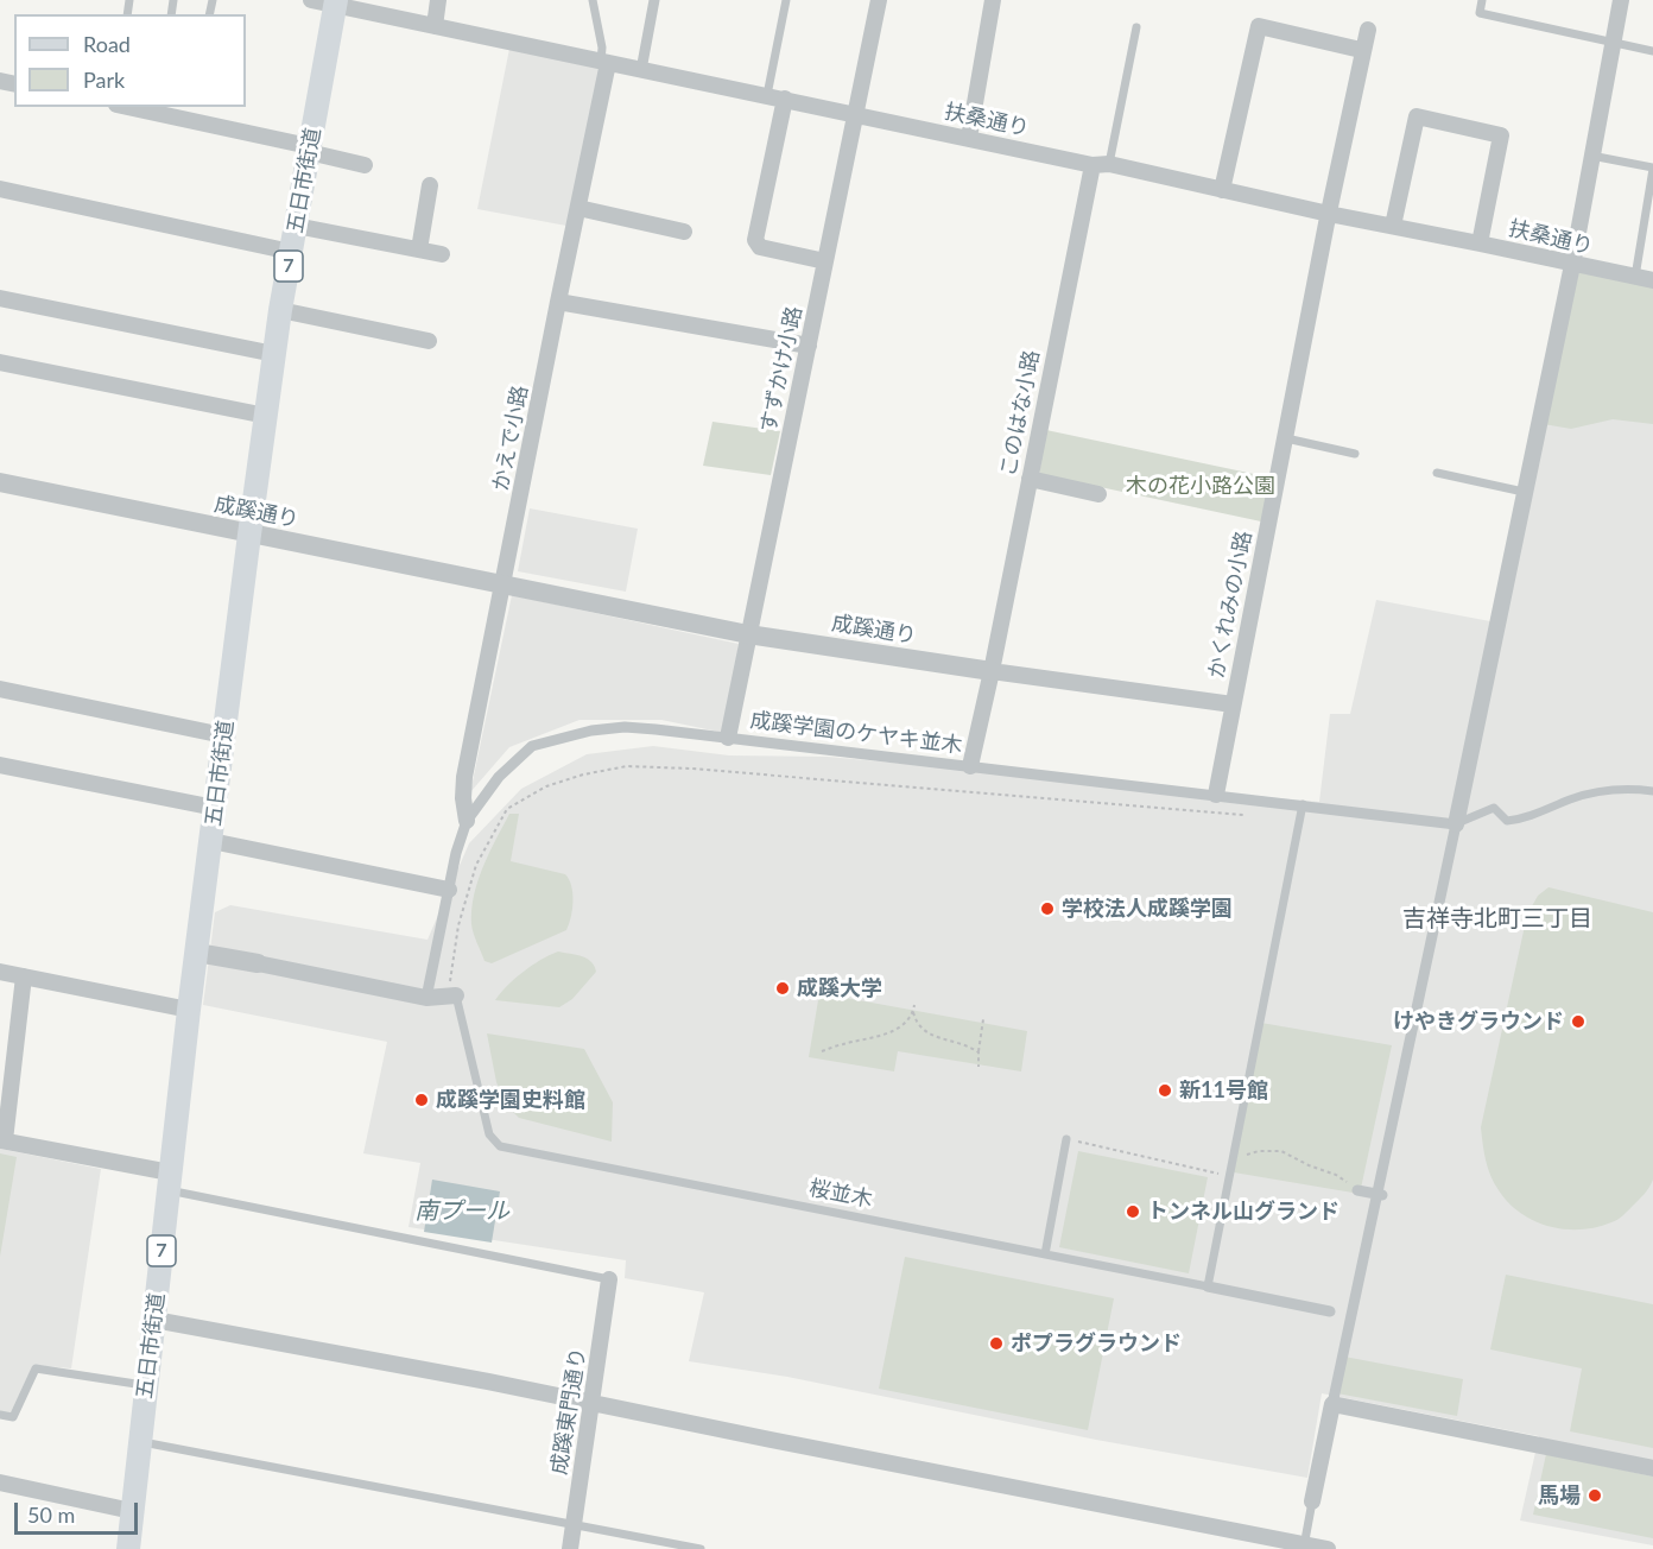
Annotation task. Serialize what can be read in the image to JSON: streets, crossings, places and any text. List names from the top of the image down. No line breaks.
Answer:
{"streets":{"main road":["五日市街道","7"],"street":["扶桑通り","すずかけ小路","このはな小路","かえで小路","成蹊通り","かくれみの小路","成蹊学園のケヤキ並木","桜並木","成蹊東門通り"]},"crossings":[["扶桑通り","五日市街道"],["扶桑通り","すずかけ小路"],["扶桑通り","このはな小路"],["扶桑通り","かえで小路"],["扶桑通り","かくれみの小路"],["五日市街道","成蹊通り"],["すずかけ小路","成蹊通り"],["すずかけ小路","成蹊学園のケヤキ並木"],["このはな小路","成蹊通り"],["このはな小路","成蹊学園のケヤキ並木"],["かえで小路","成蹊通り"],["かえで小路","成蹊学園のケヤキ並木"],["かくれみの小路","成蹊学園のケヤキ並木"]],"districts":["吉祥寺北町三丁目"],"water":["南プール"],"parks":["木の花小路公園"],"places":["学校法人成蹊学園","成蹊大学","けやきグラウンド","新11号館","成蹊学園史料館","トンネル山グランド","ポプラグラウンド","馬場"],"legend":["Road","Park"],"scale_bar":"50 m"}
